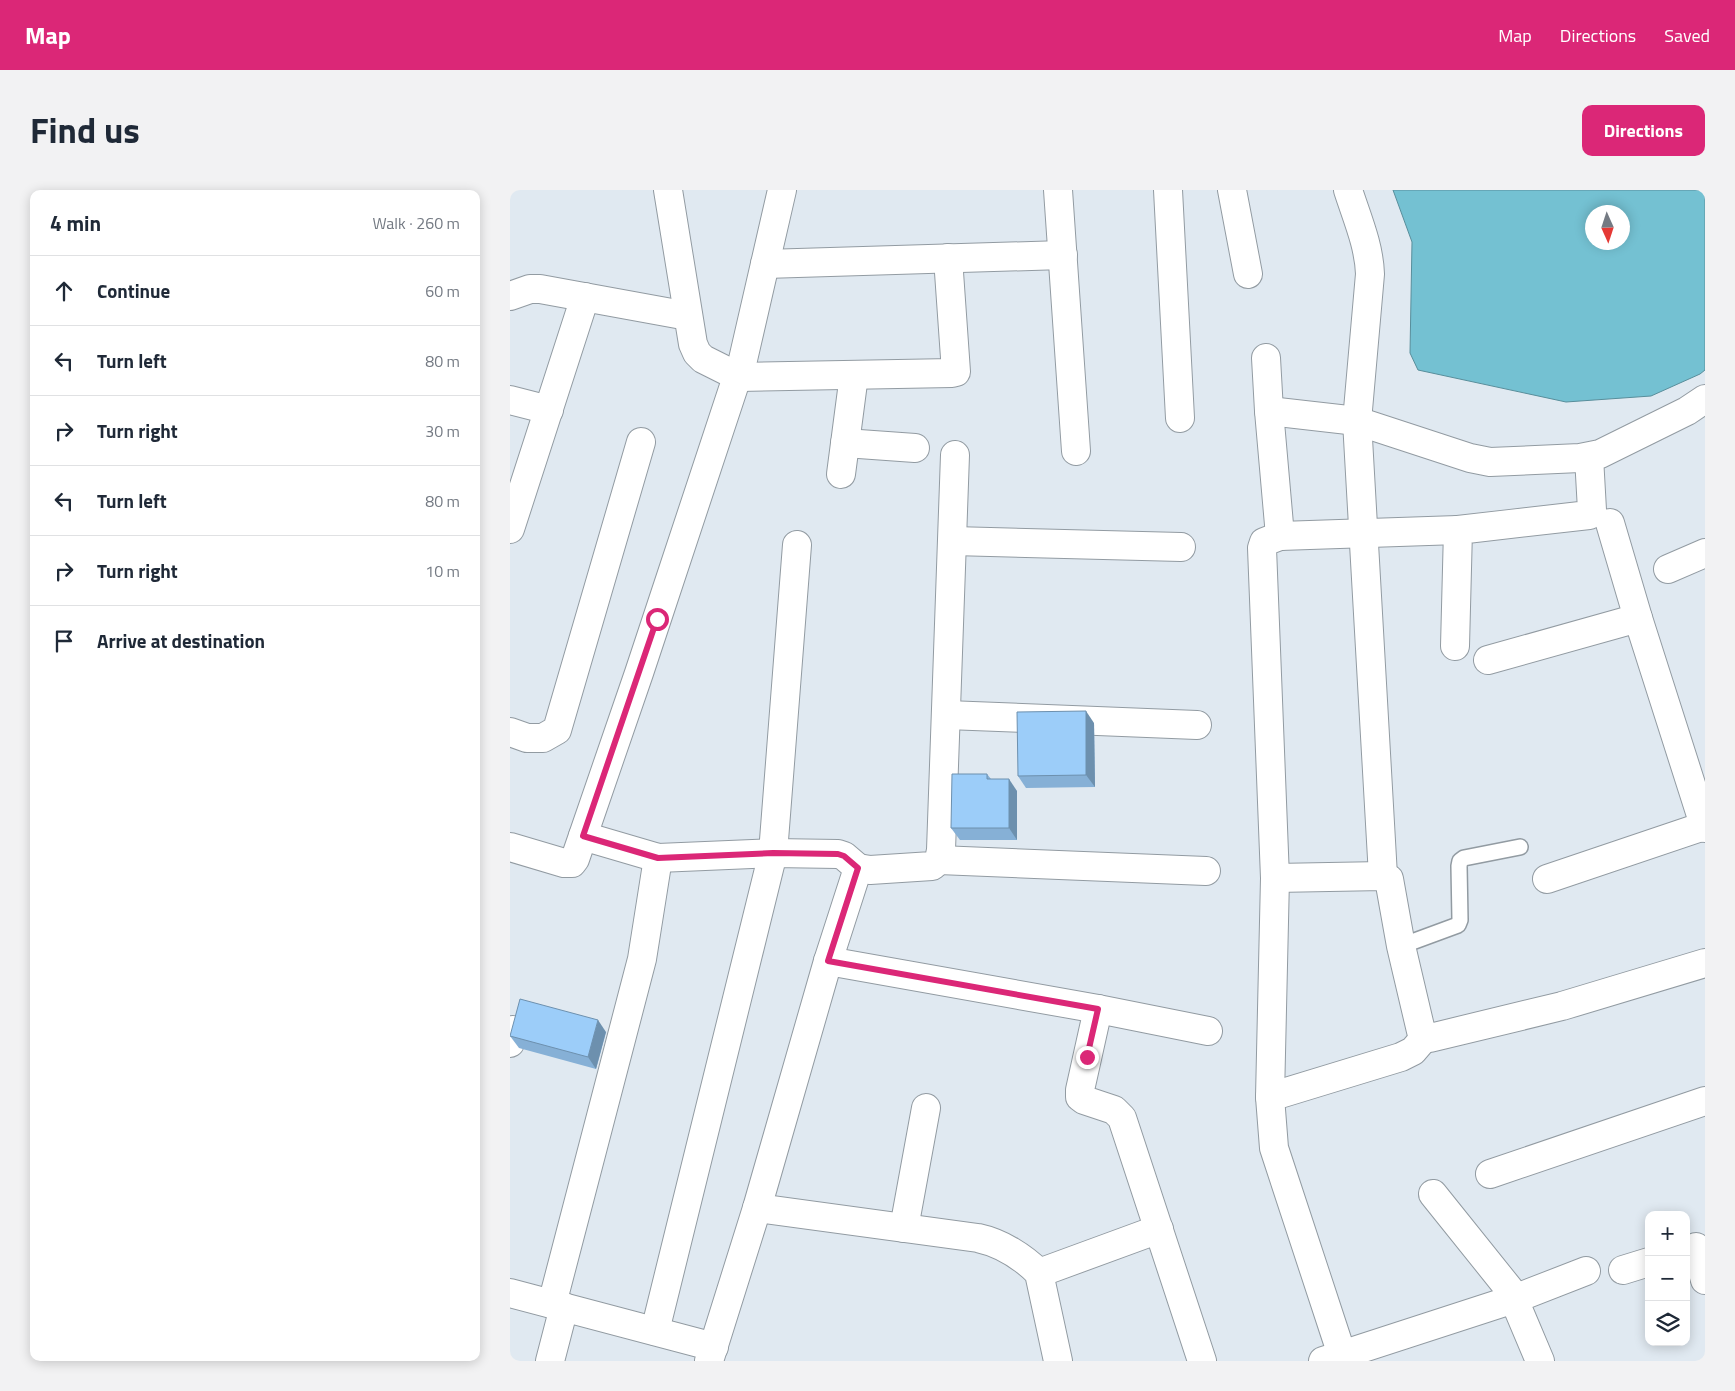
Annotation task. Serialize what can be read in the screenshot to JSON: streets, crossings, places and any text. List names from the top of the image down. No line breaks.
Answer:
{"north":"bottom","page":{"header":"Map","nav":["Map","Directions","Saved"],"title":"Find us","buttons":"Directions","heading":["4 min","Walk · 260 m"],"list":[["Continue","60 m"],["Turn left","80 m"],["Turn right","30 m"],["Turn left","80 m"],["Turn right","10 m"],"Arrive at destination"],"map_buttons":["+","−"]}}
